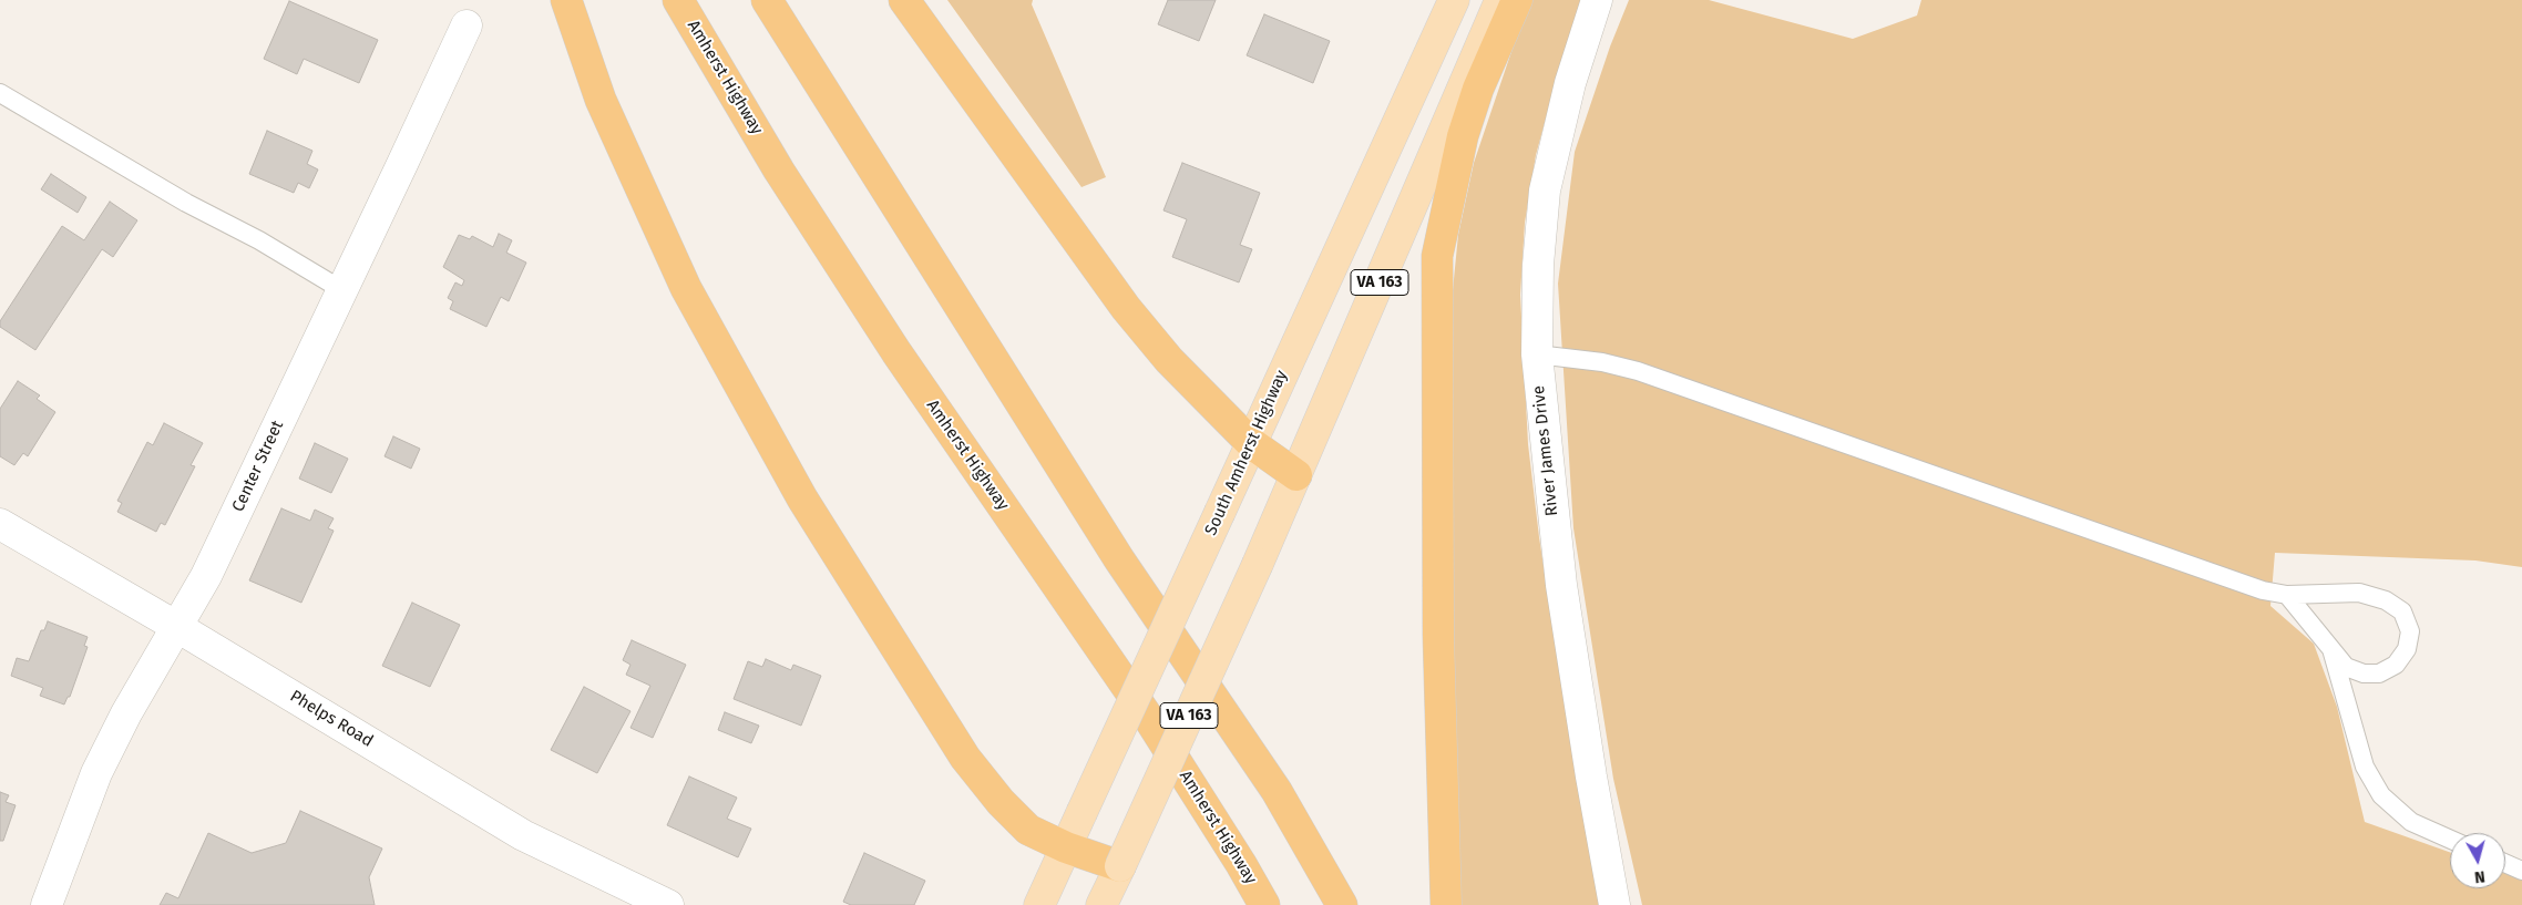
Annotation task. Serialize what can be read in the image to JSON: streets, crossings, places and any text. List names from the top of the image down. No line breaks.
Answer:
{"streets":{"highway":["Amherst Highway"],"main road":["VA 163","South Amherst Highway"],"street":["River James Drive","Center Street","Phelps Road"]},"crossings":[["Center Street","Phelps Road"]],"north":"bottom"}
